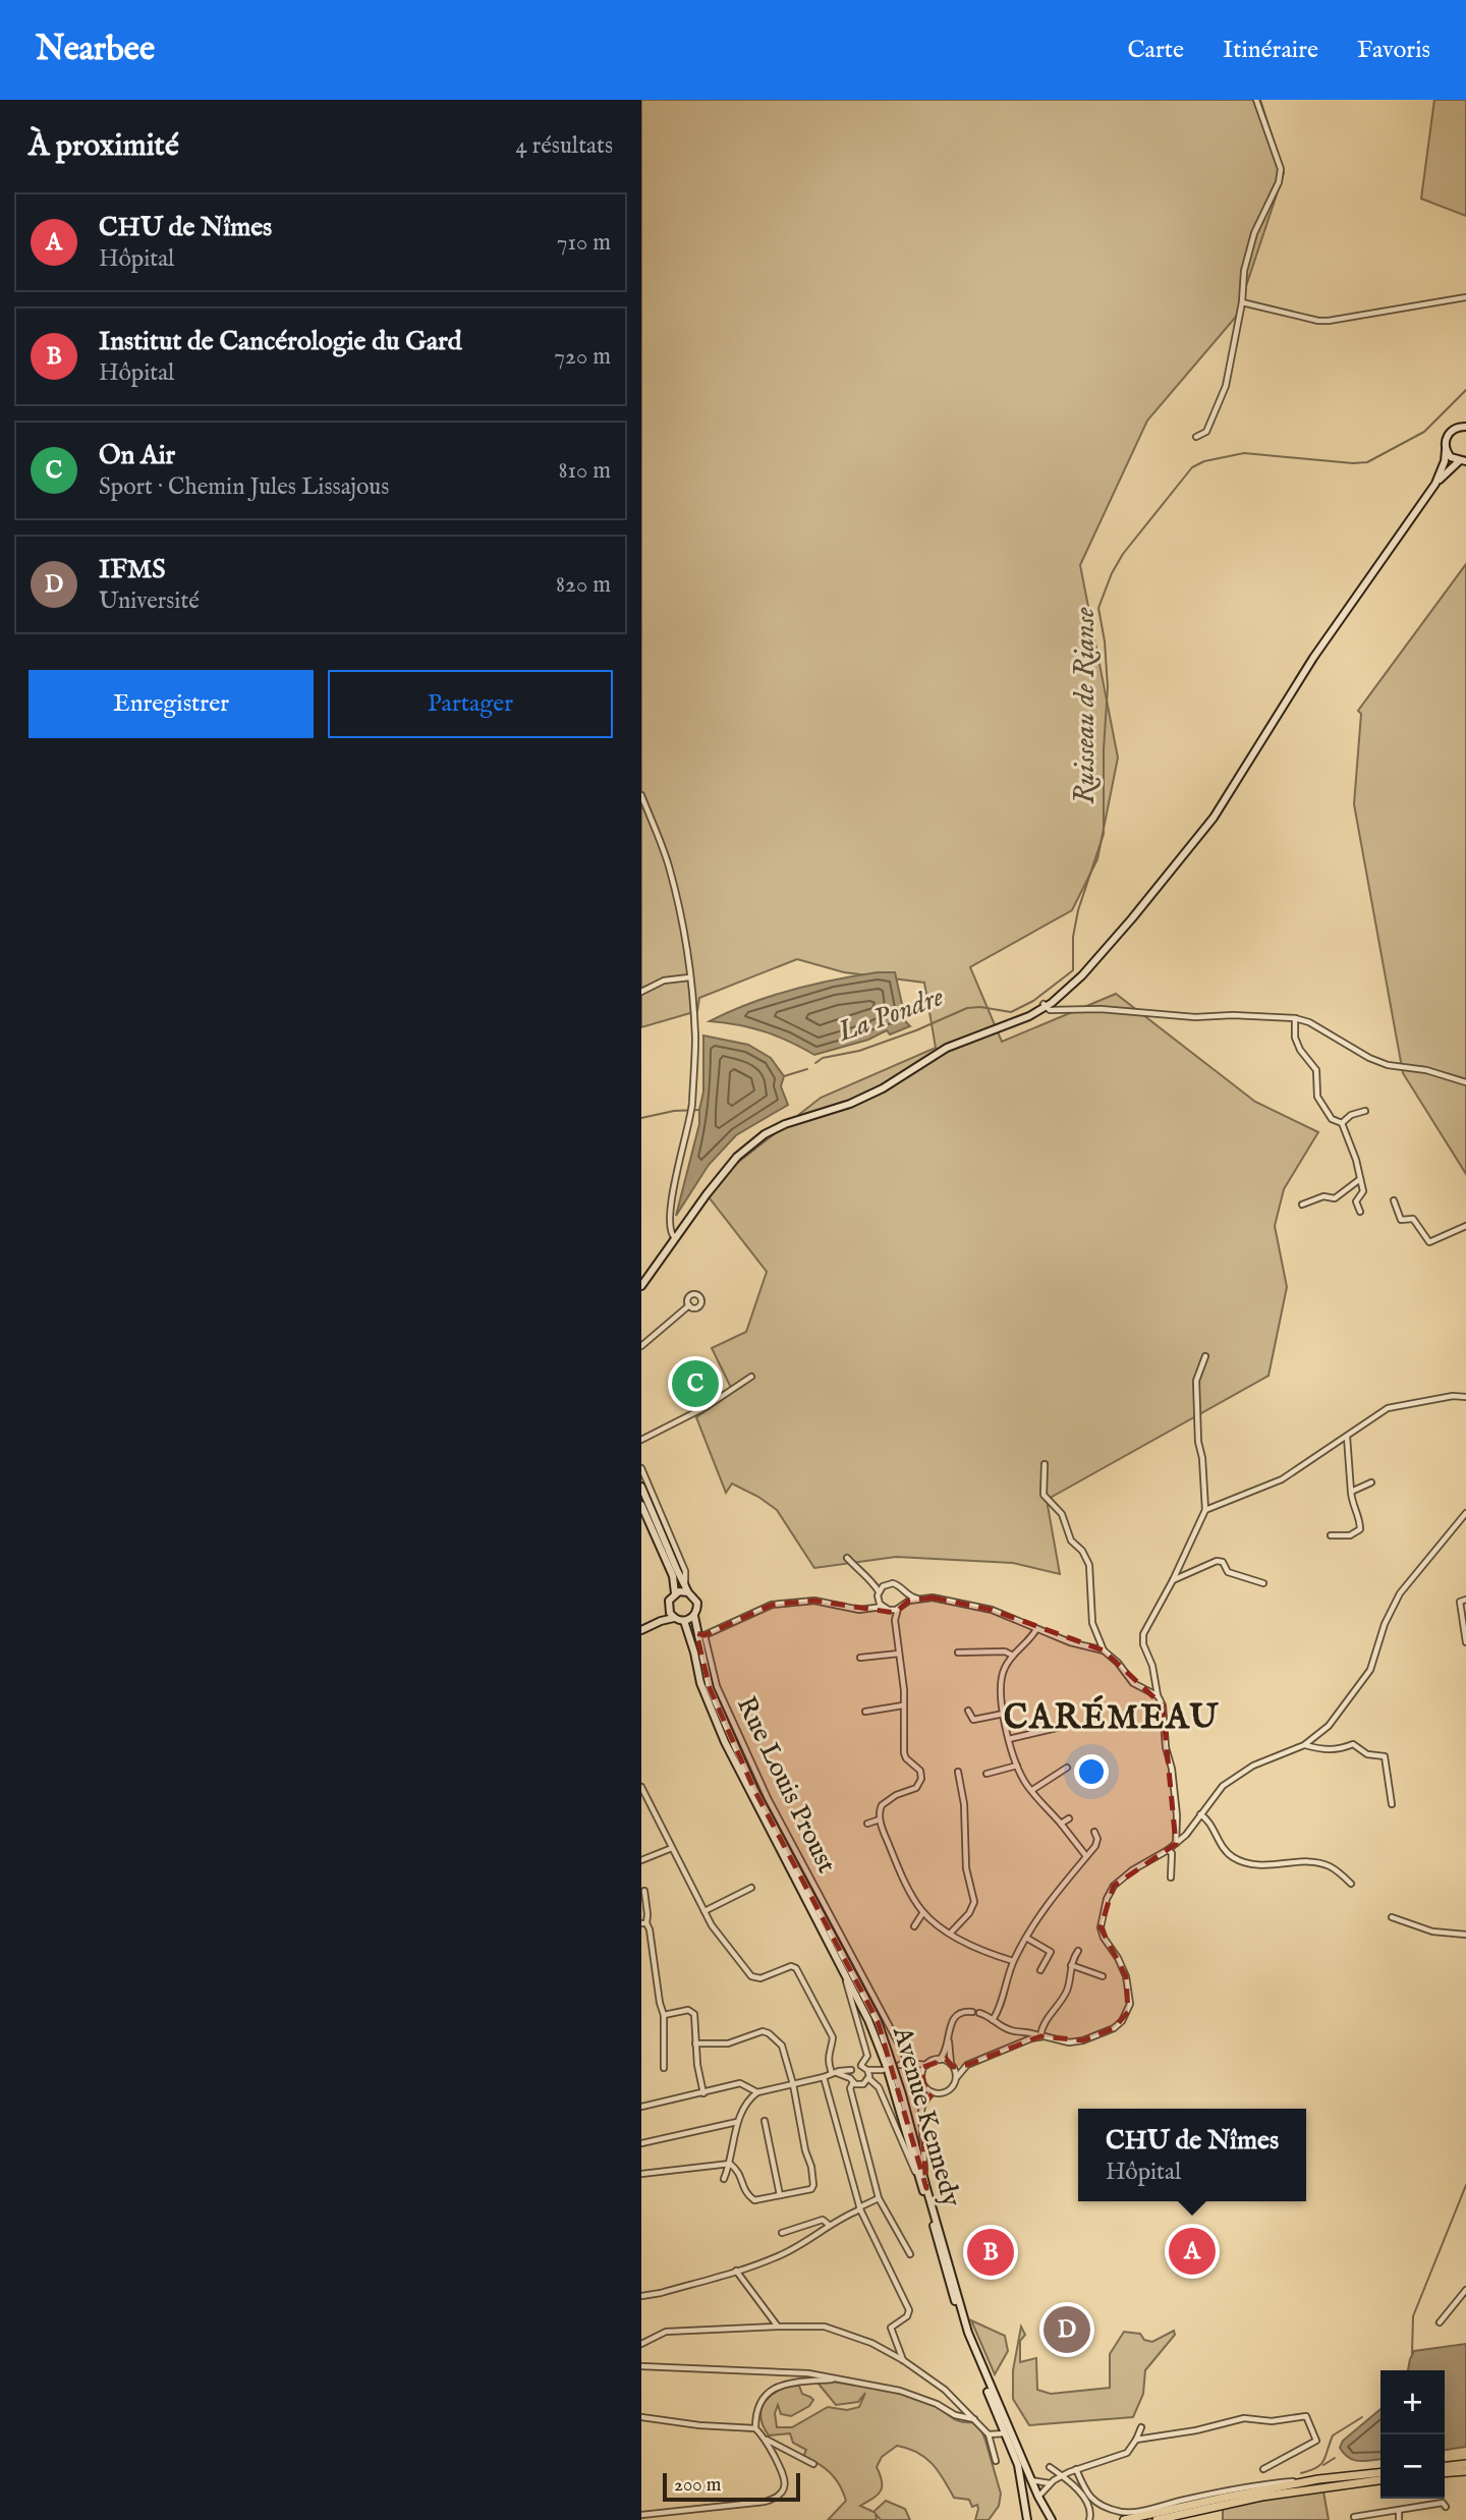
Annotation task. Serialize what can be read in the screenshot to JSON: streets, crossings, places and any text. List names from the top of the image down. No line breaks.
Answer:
{"streets":{"main road":["Avenue Kennedy"],"street":["Rue Louis Proust"]},"crossings":[["Rue Louis Proust","Avenue Kennedy"]],"districts":["CARÉMEAU"],"water":["Ruisseau de Rianse","La Pondre"],"scale_bar":"200 m","page":{"header":"Nearbee","nav":["Carte","Itinéraire","Favoris"],"heading":["À proximité","4 résultats"],"list":[{"mark":"A","name":"CHU de Nîmes","note":"Hôpital","value":"710 m"},{"mark":"B","name":"Institut de Cancérologie du Gard","note":"Hôpital","value":"720 m"},{"mark":"C","name":"On Air","note":"Sport · Chemin Jules Lissajous","value":"810 m"},{"mark":"D","name":"IFMS","note":"Université","value":"820 m"}],"buttons":["Enregistrer","Partager"],"pins":["C","A","B","D"],"popup":["CHU de Nîmes","Hôpital"],"map_buttons":["+","−"],"scale":"200 m"}}
